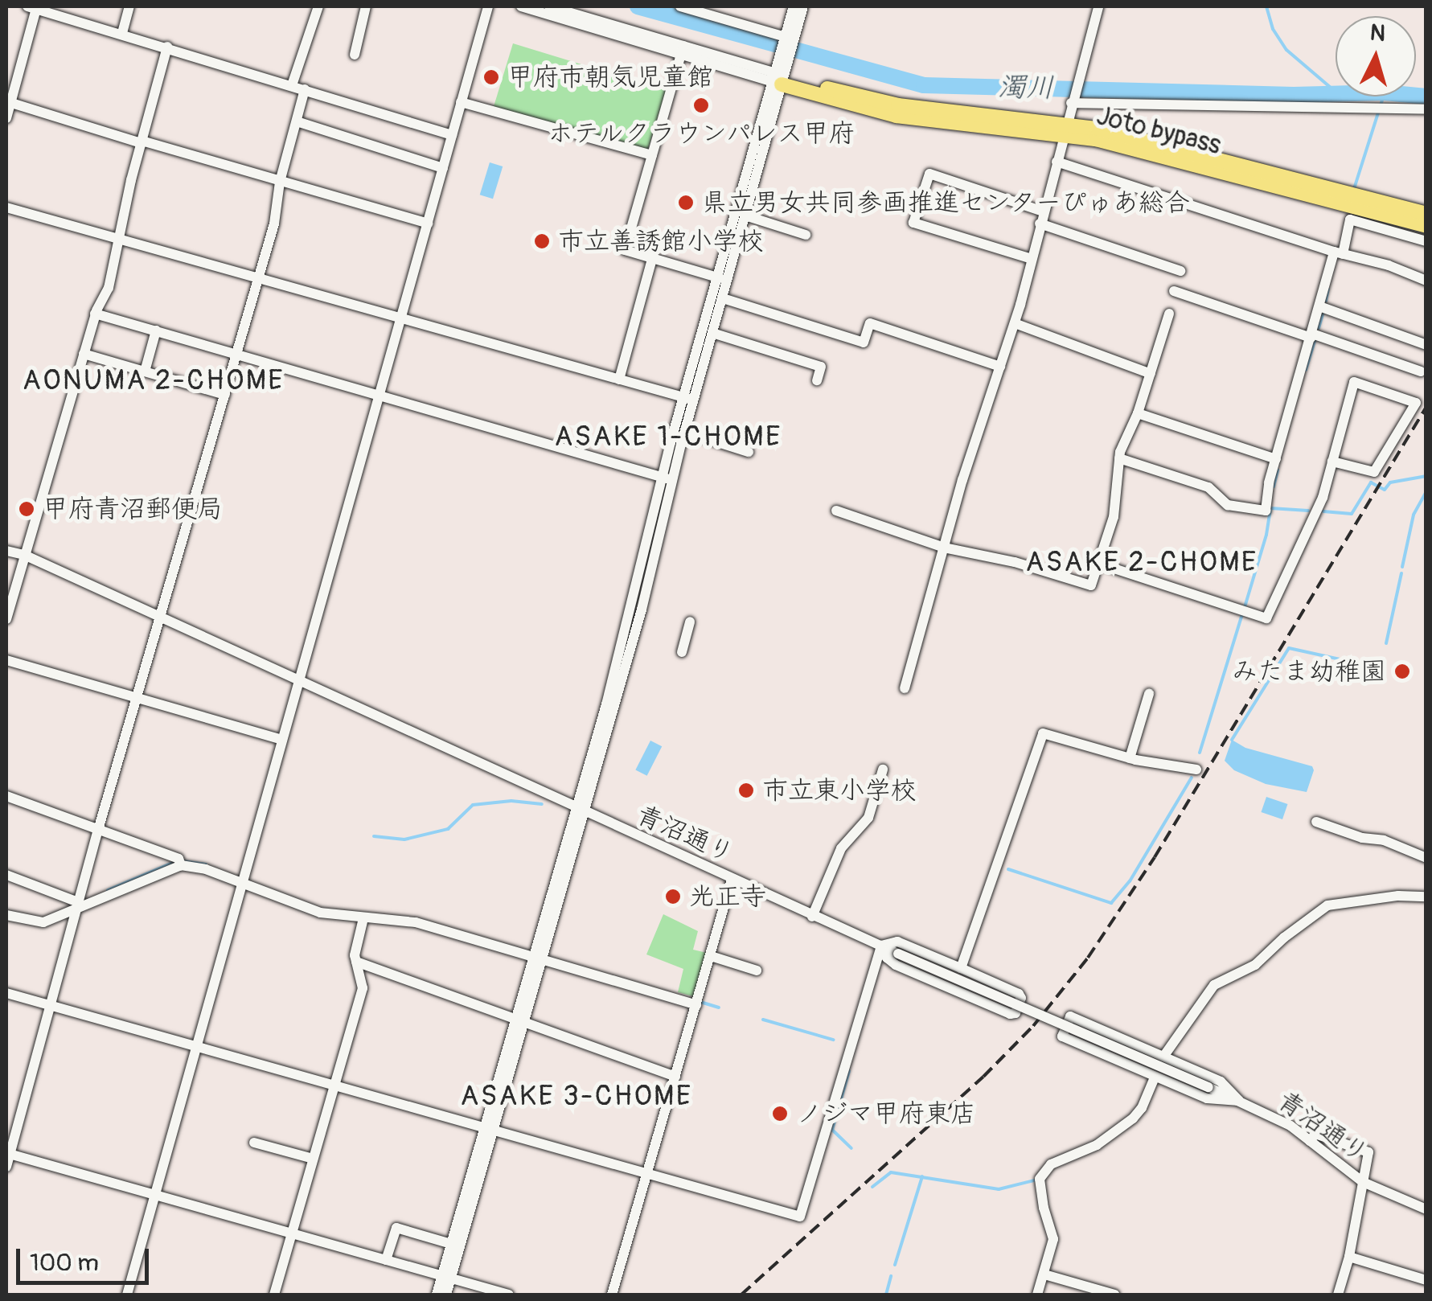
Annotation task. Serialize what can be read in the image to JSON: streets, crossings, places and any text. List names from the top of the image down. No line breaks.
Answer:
{"streets":{"highway":["Joto bypass"],"street":["青沼通り"]},"districts":["AONUMA 2-CHOME","ASAKE 1-CHOME","ASAKE 2-CHOME","ASAKE 3-CHOME"],"water":["濁川"],"places":["甲府市朝気児童館","ホテルクラウンパレス甲府","県立男女共同参画推進センターぴゅあ総合","市立善誘館小学校","甲府青沼郵便局","みたま幼稚園","市立東小学校","光正寺","ノジマ甲府東店"],"scale_bar":"100 m","north":"top"}
